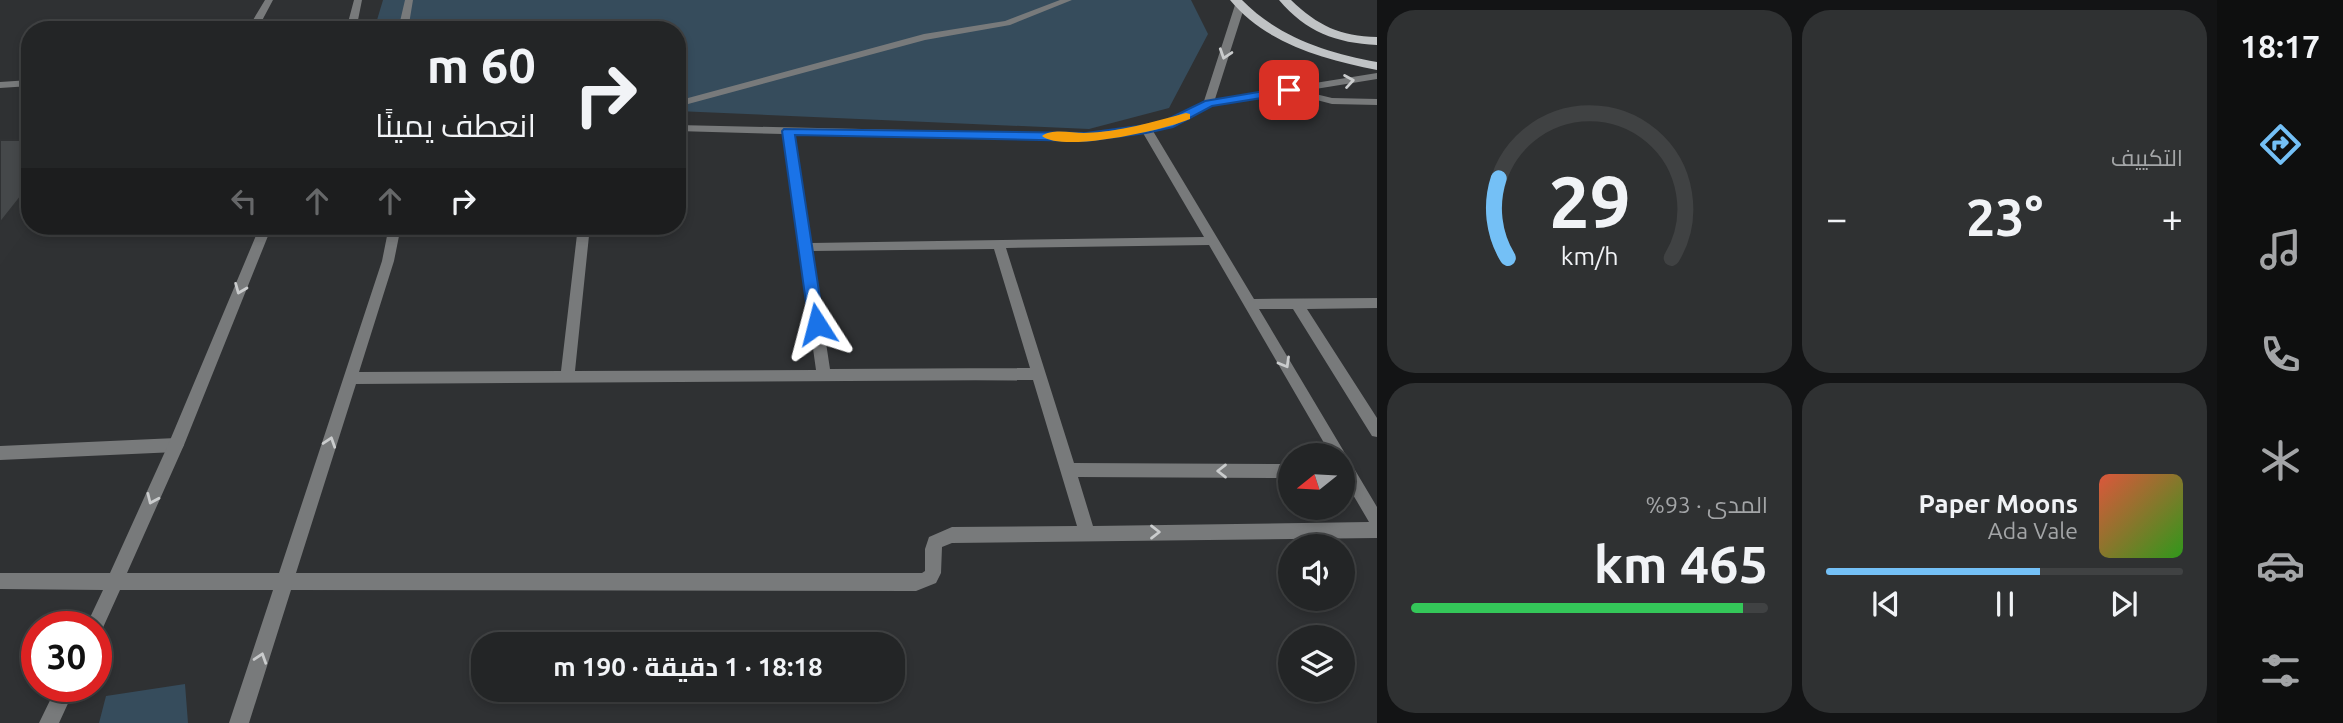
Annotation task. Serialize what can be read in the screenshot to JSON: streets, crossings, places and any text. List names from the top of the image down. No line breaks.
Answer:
{"north":"left","page":{"tabs":"18:17","tile":["التكييف",["المدى · 93%","465 km"]],"turn":["60 m","انعطف يمينًا"],"heat":["−","23°","+"],"song":["Paper Moons","Ada Vale"],"limit":"30","trip":"18:18 · 1 دقيقة · 190 m","gauge":["29","km/h"]}}
